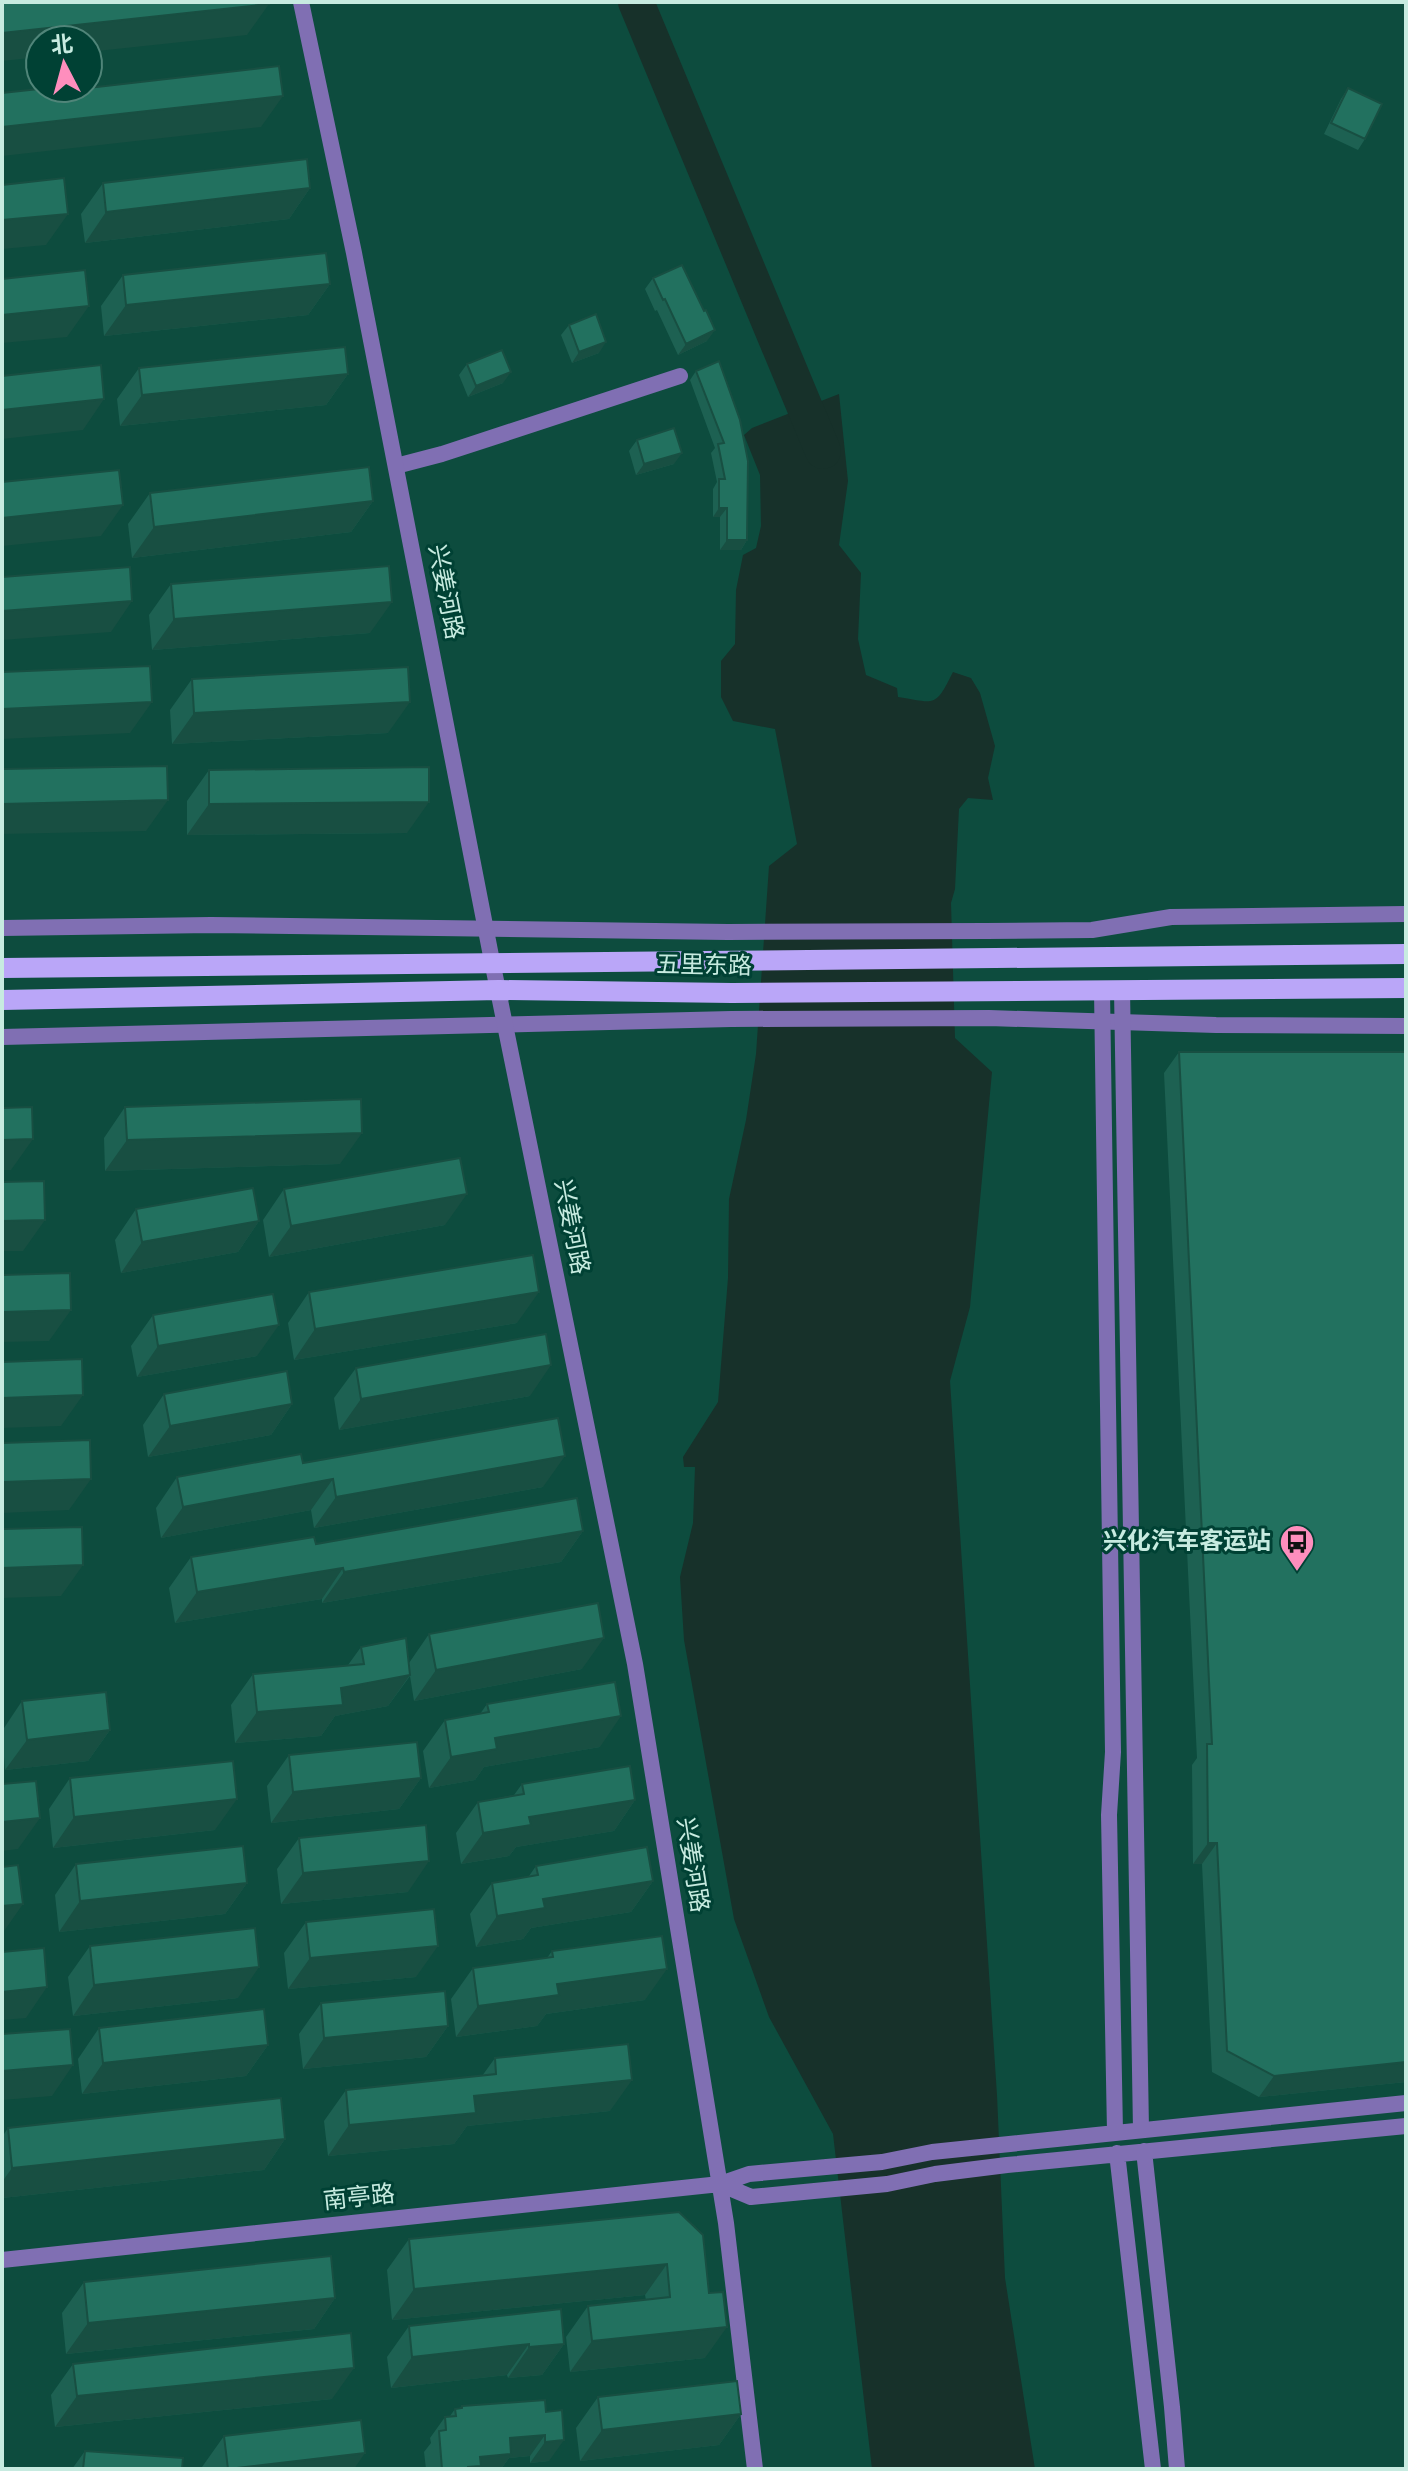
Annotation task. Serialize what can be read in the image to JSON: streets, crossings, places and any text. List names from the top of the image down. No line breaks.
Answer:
{"streets":{"main road":["五里东路"],"street":["兴姜河路","南亭路"]},"crossings":[["兴姜河路","五里东路"],["兴姜河路","南亭路"]],"places":{"bus stop":["兴化汽车客运站"]},"north":"top"}
